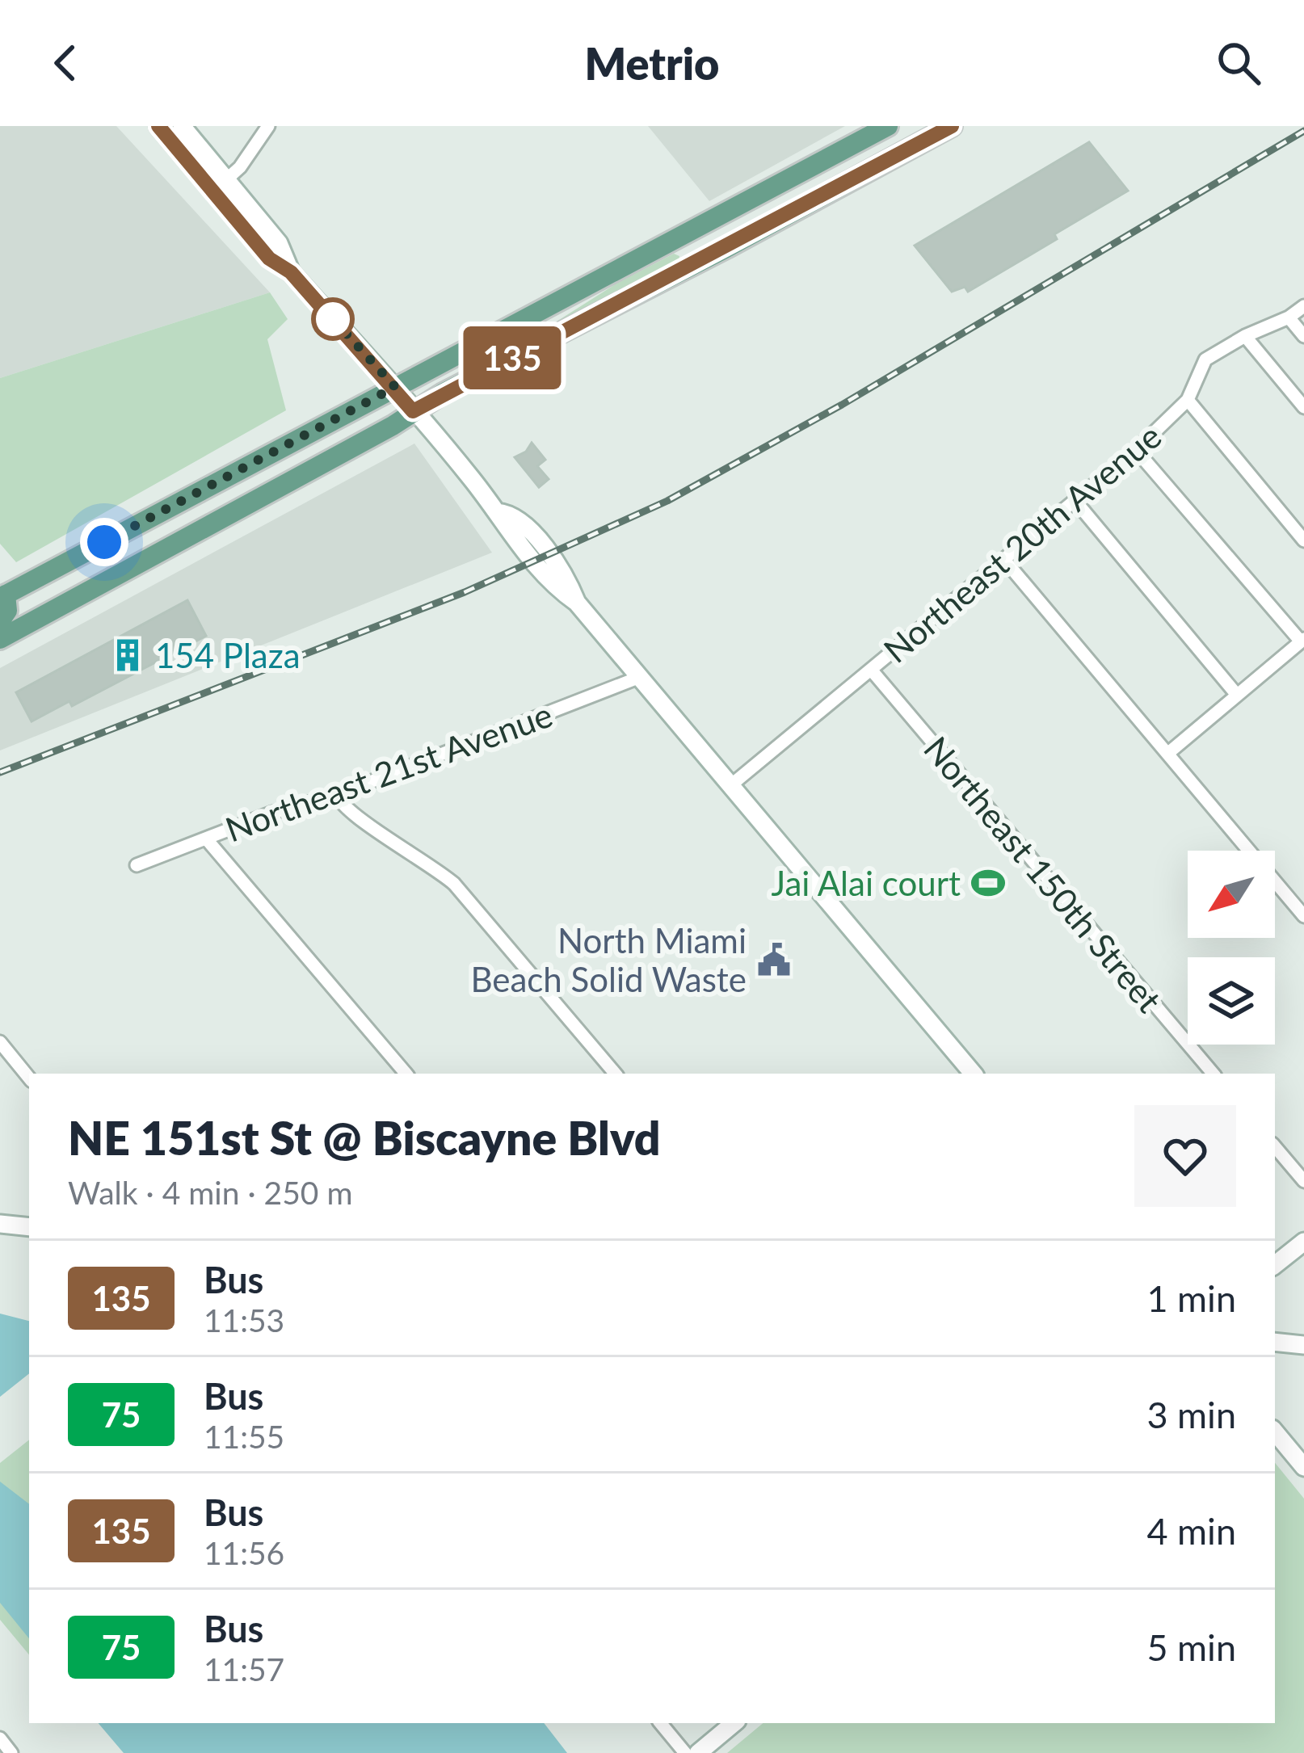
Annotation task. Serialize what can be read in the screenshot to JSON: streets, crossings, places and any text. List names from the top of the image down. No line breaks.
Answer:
{"streets":{"street":["Northeast 20th Avenue","Northeast 21st Avenue","Northeast 150th Street"]},"crossings":[["Northeast 20th Avenue","Northeast 150th Street"]],"places":{"building":["154 Plaza"],"sports":["Jai Alai court"],"public building":["North Miami Beach Solid Waste"]},"lines":["bus line 135"],"north":"bottom left","page":{"header":"Metrio","on_map":"135","heading":["NE 151st St @ Biscayne Blvd","Walk · 4 min · 250 m"],"list":[{"mark":"135","name":"Bus","note":"11:53","value":"1 min"},{"mark":"75","name":"Bus","note":"11:55","value":"3 min"},{"mark":"135","name":"Bus","note":"11:56","value":"4 min"},{"mark":"75","name":"Bus","note":"11:57","value":"5 min"}]}}
